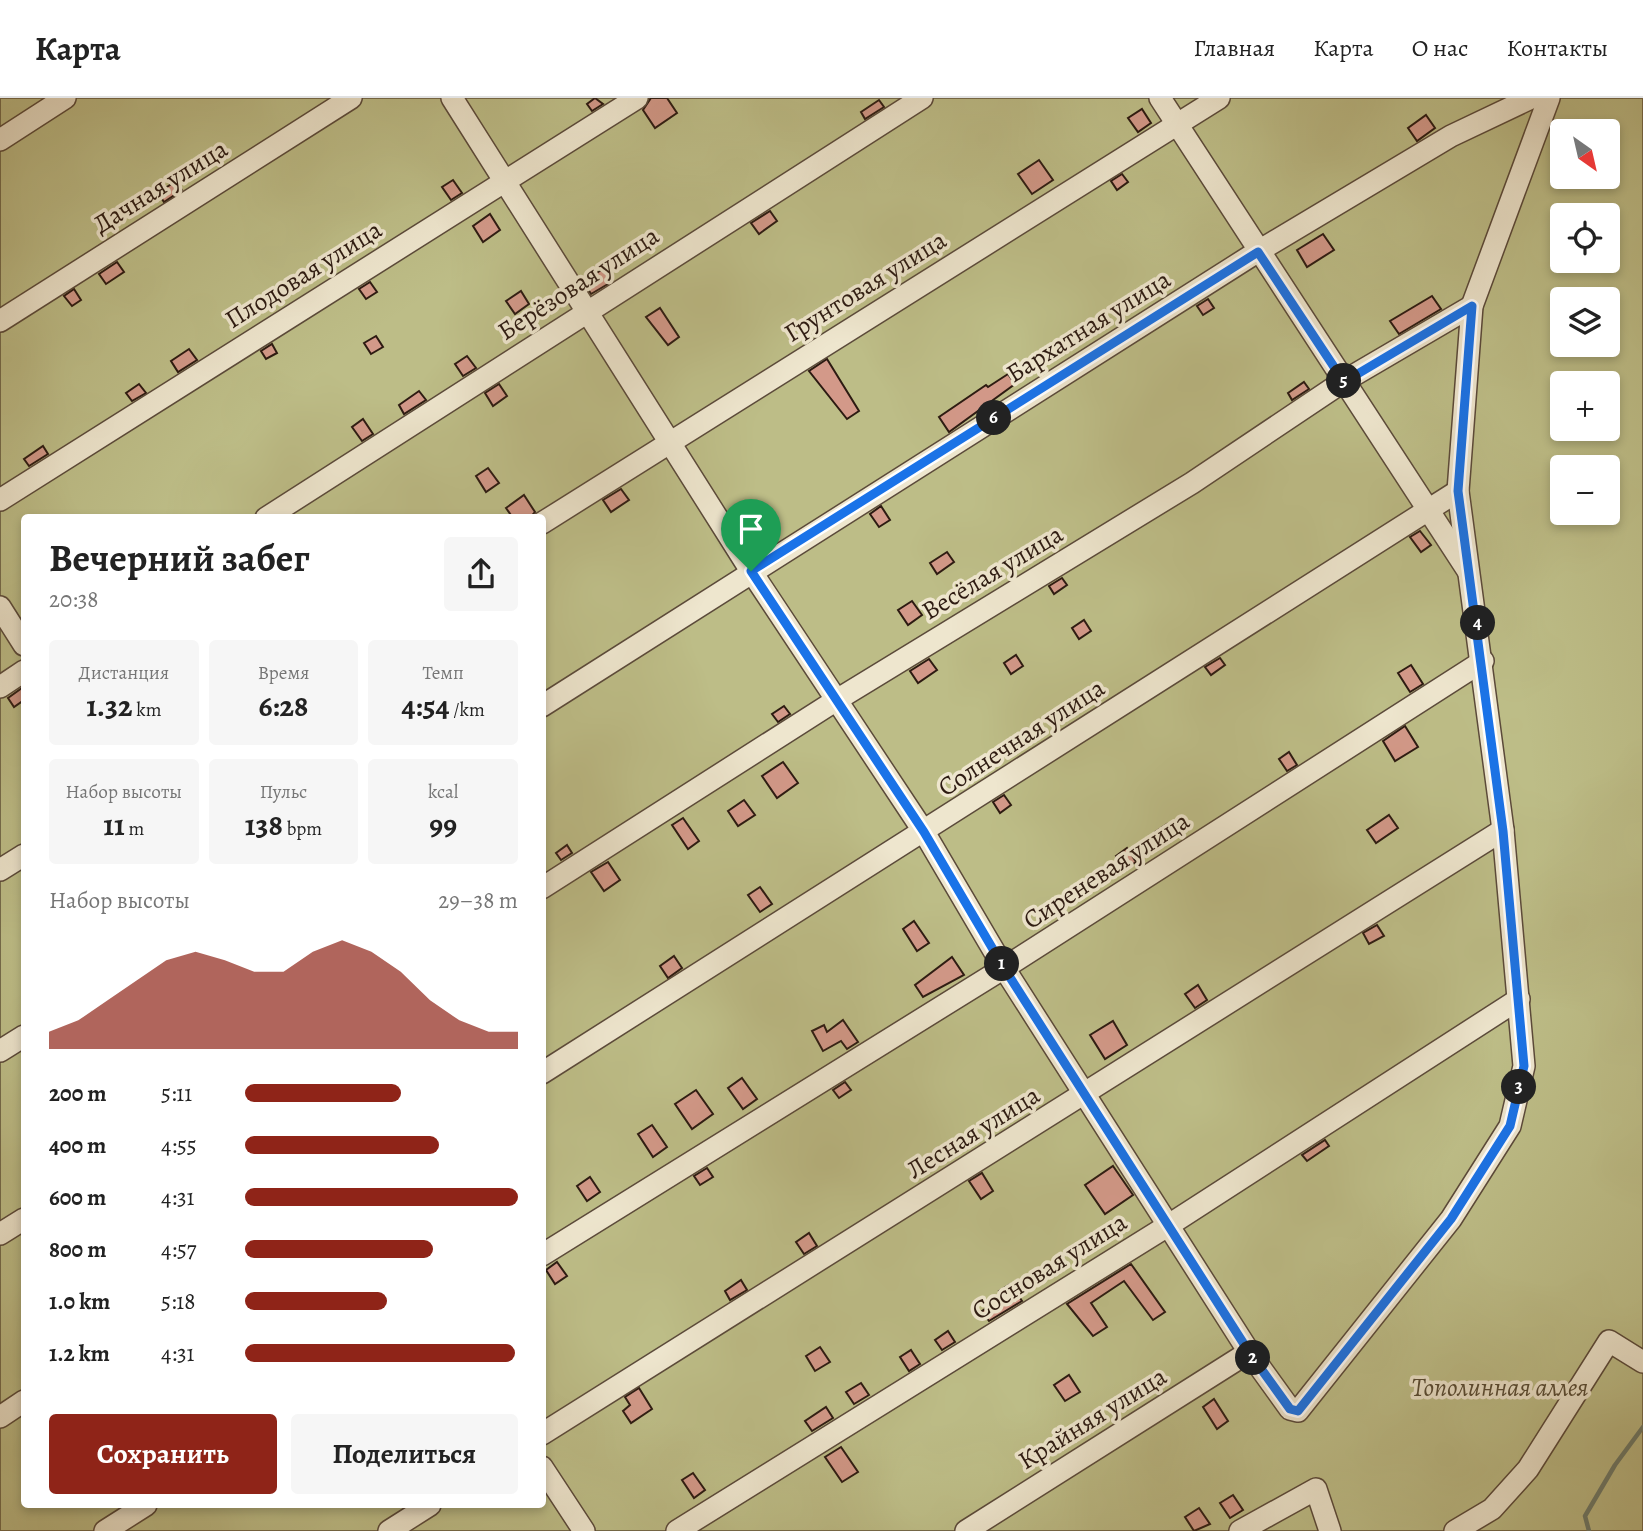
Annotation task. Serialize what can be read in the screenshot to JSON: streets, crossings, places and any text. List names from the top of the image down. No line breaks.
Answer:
{"streets":{"street":["Дачная улица","Плодовая улица","Берёзовая улица","Грунтовая улица","Бархатная улица","Весёлая улица","Солнечная улица","Сиреневая улица","Лесная улица","Сосновая улица","Крайняя улица"]},"parks":["Тополинная аллея"],"north":"bottom right","page":{"header":"Карта","nav":["Главная","Карта","О нас","Контакты"],"map_buttons":["+","−"],"pins":["5","6","4","1","3","2"],"heading":["Вечерний забег","20:38"],"stats":[["Дистанция","1.32 km"],["Время","6:28"],["Темп","4:54 /km"],["Набор высоты","11 m"],["Пульс","138 bpm"],["kcal","99"]],"chart":["Набор высоты","29–38 m"],"list":[{"name":"200 m","note":"5:11"},{"name":"400 m","note":"4:55"},{"name":"600 m","note":"4:31"},{"name":"800 m","note":"4:57"},{"name":"1.0 km","note":"5:18"},{"name":"1.2 km","note":"4:31"}],"buttons":["Сохранить","Поделиться"]}}
